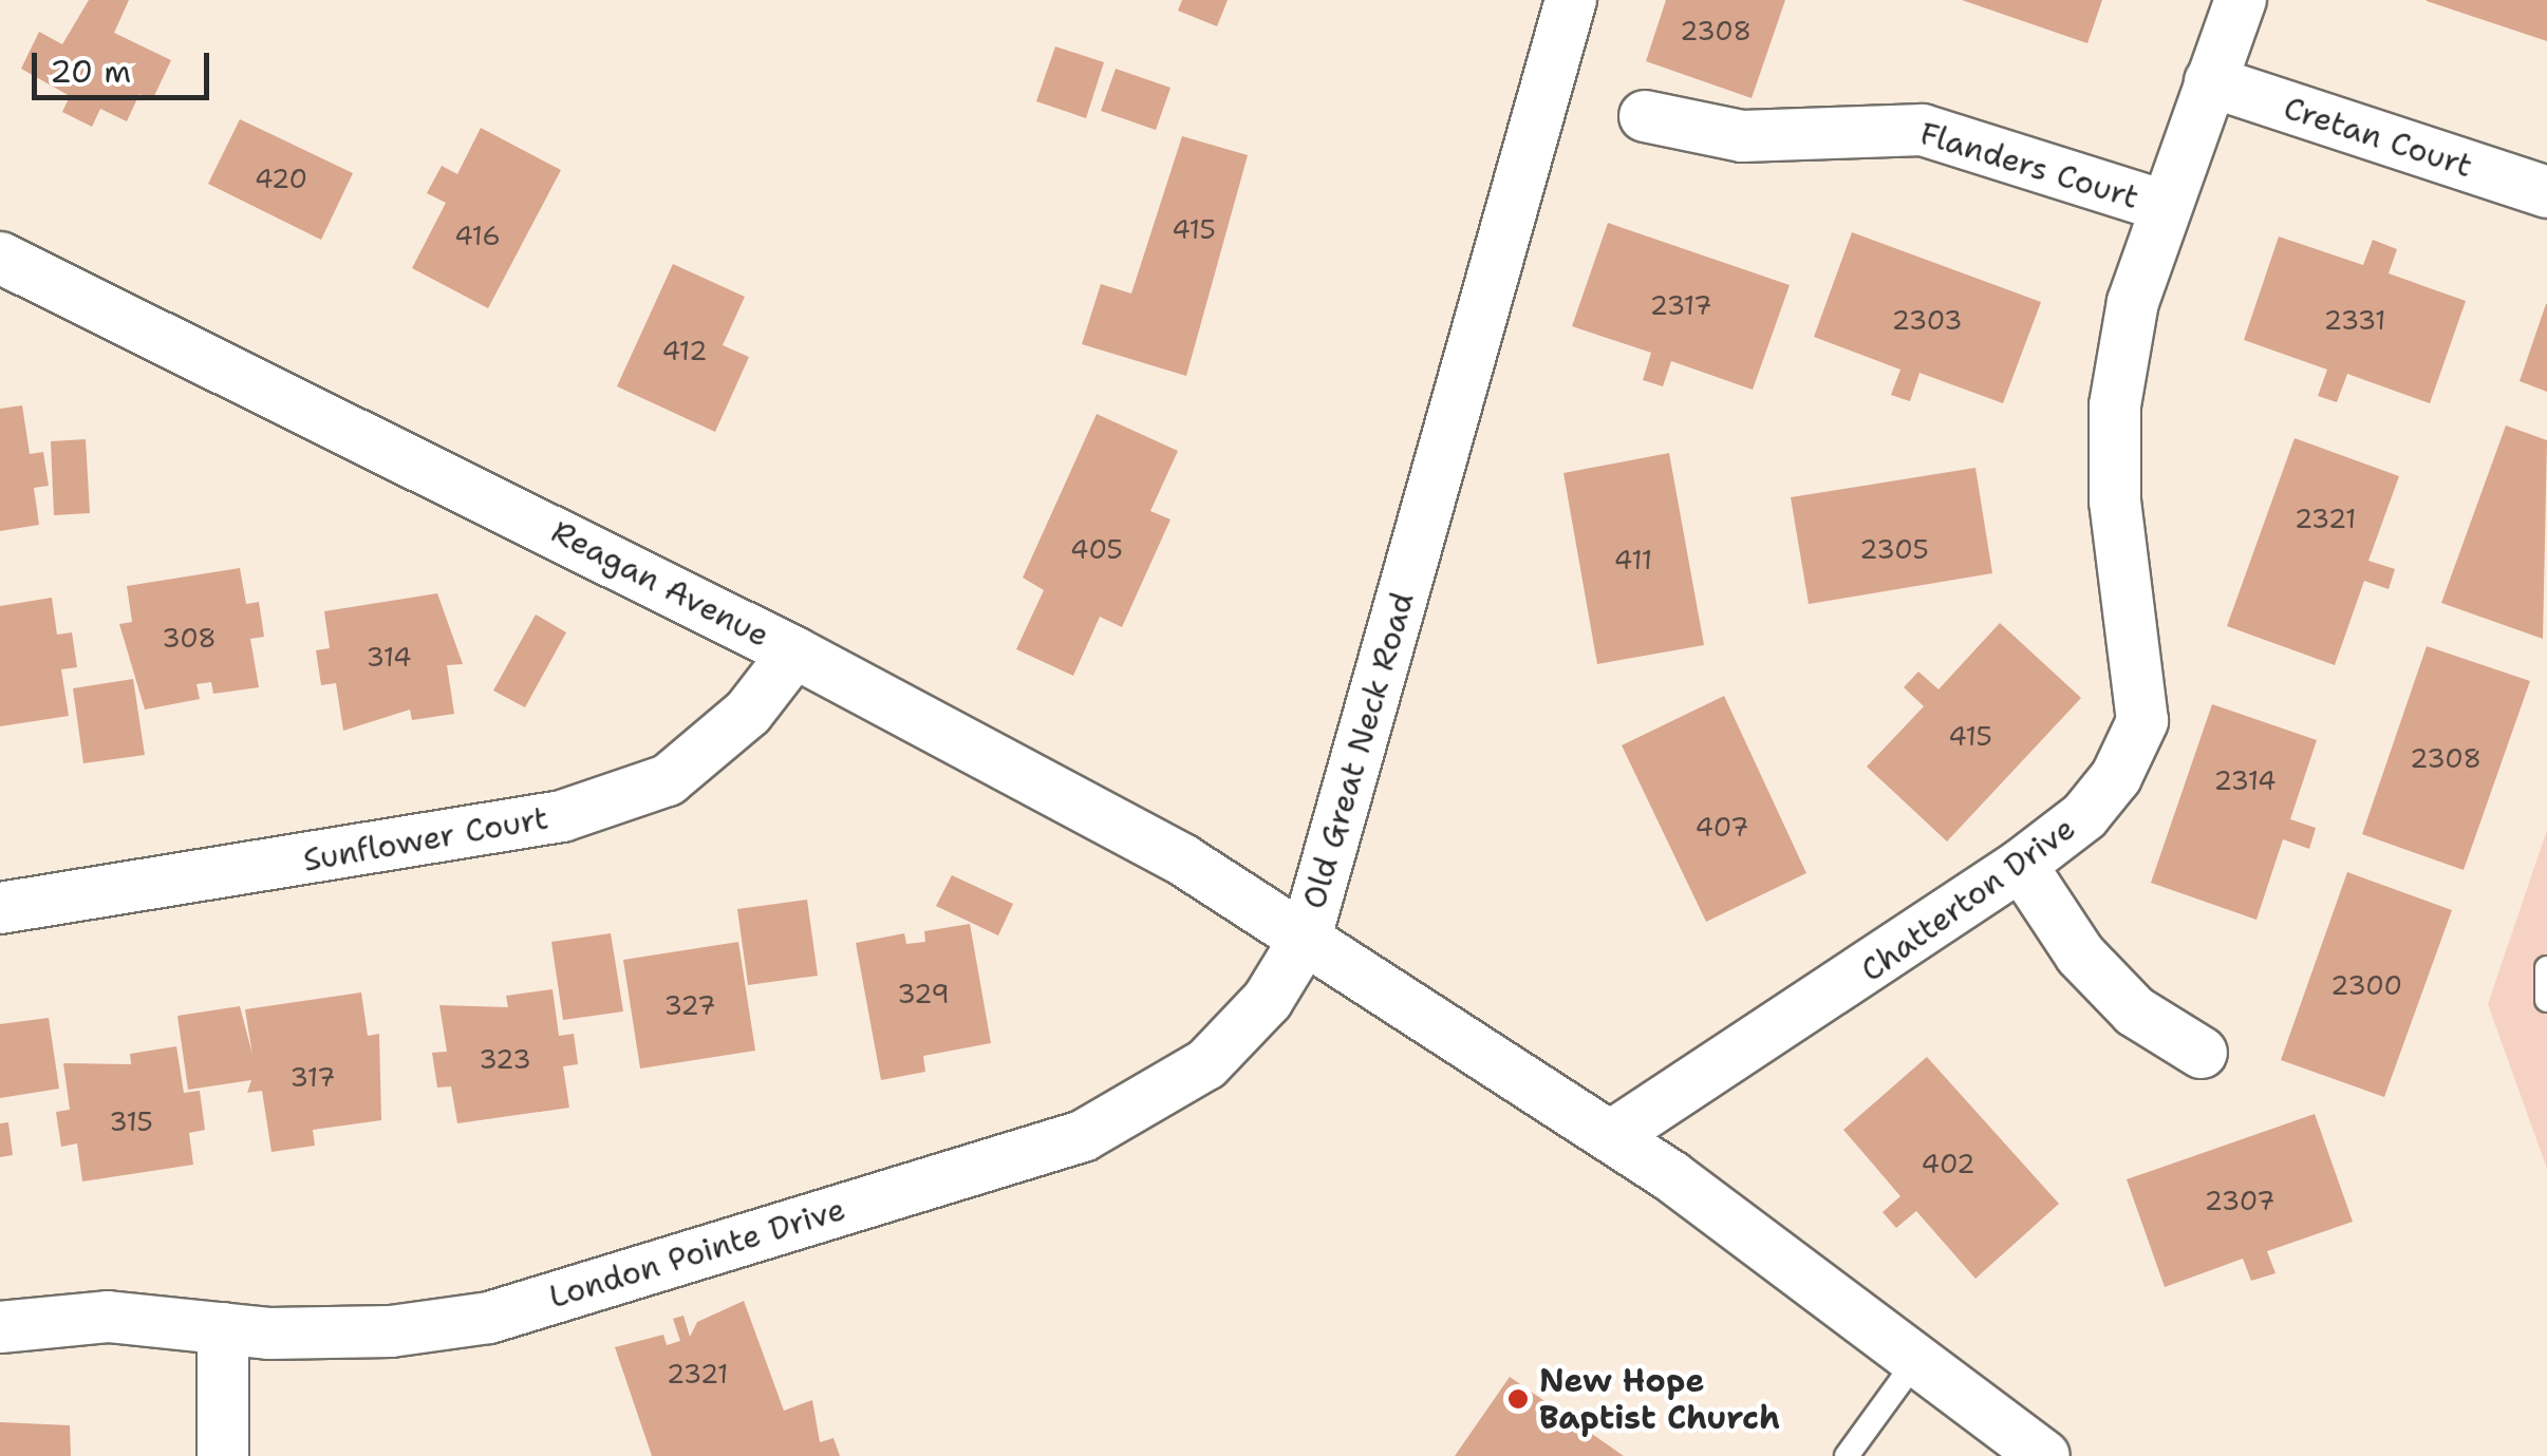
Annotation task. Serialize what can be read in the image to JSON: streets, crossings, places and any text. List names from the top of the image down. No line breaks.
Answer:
{"streets":{"street":["Cretan Court","Flanders Court","Reagan Avenue","Old Great Neck Road","Sunflower Court","Chatterton Drive","London Pointe Drive"]},"crossings":[["Cretan Court","Chatterton Drive"],["Flanders Court","Chatterton Drive"],["Reagan Avenue","Old Great Neck Road"],["Reagan Avenue","Sunflower Court"],["Reagan Avenue","London Pointe Drive"],["Old Great Neck Road","Chatterton Drive"],["Old Great Neck Road","London Pointe Drive"]],"places":["New Hope Baptist Church"],"house_numbers":["2308","420","415","416","2317","2303","2331","412","2321","405","2305","411","308","314","415","2308","2314","407","2300","329","327","323","317","315","402","2307","2321"],"scale_bar":"20 m"}
